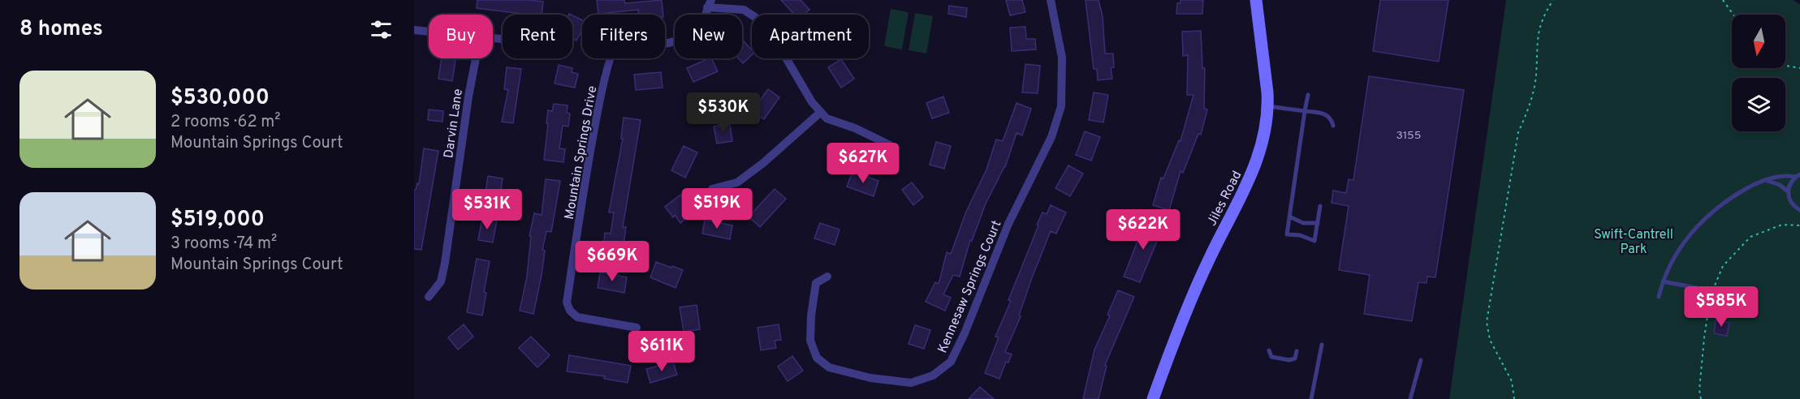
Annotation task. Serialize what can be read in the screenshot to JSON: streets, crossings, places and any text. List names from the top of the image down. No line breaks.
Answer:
{"streets":{"street":["Darvin Lane","Mountain Springs Drive","Jiles Road","Kennesaw Springs Court"]},"parks":["Swift-Cantrell Park"],"house_numbers":["3155"],"north":"bottom","page":{"heading":"8 homes","chip":["Buy","Rent","Filters","New","Apartment"],"list":[{"name":"$530,000","note":"2 rooms · 62 m² · Mountain Springs Court"},{"name":"$519,000","note":"3 rooms · 74 m² · Mountain Springs Court"}],"price":["$530K","$627K","$519K","$531K","$622K","$669K","$585K","$611K"]}}
